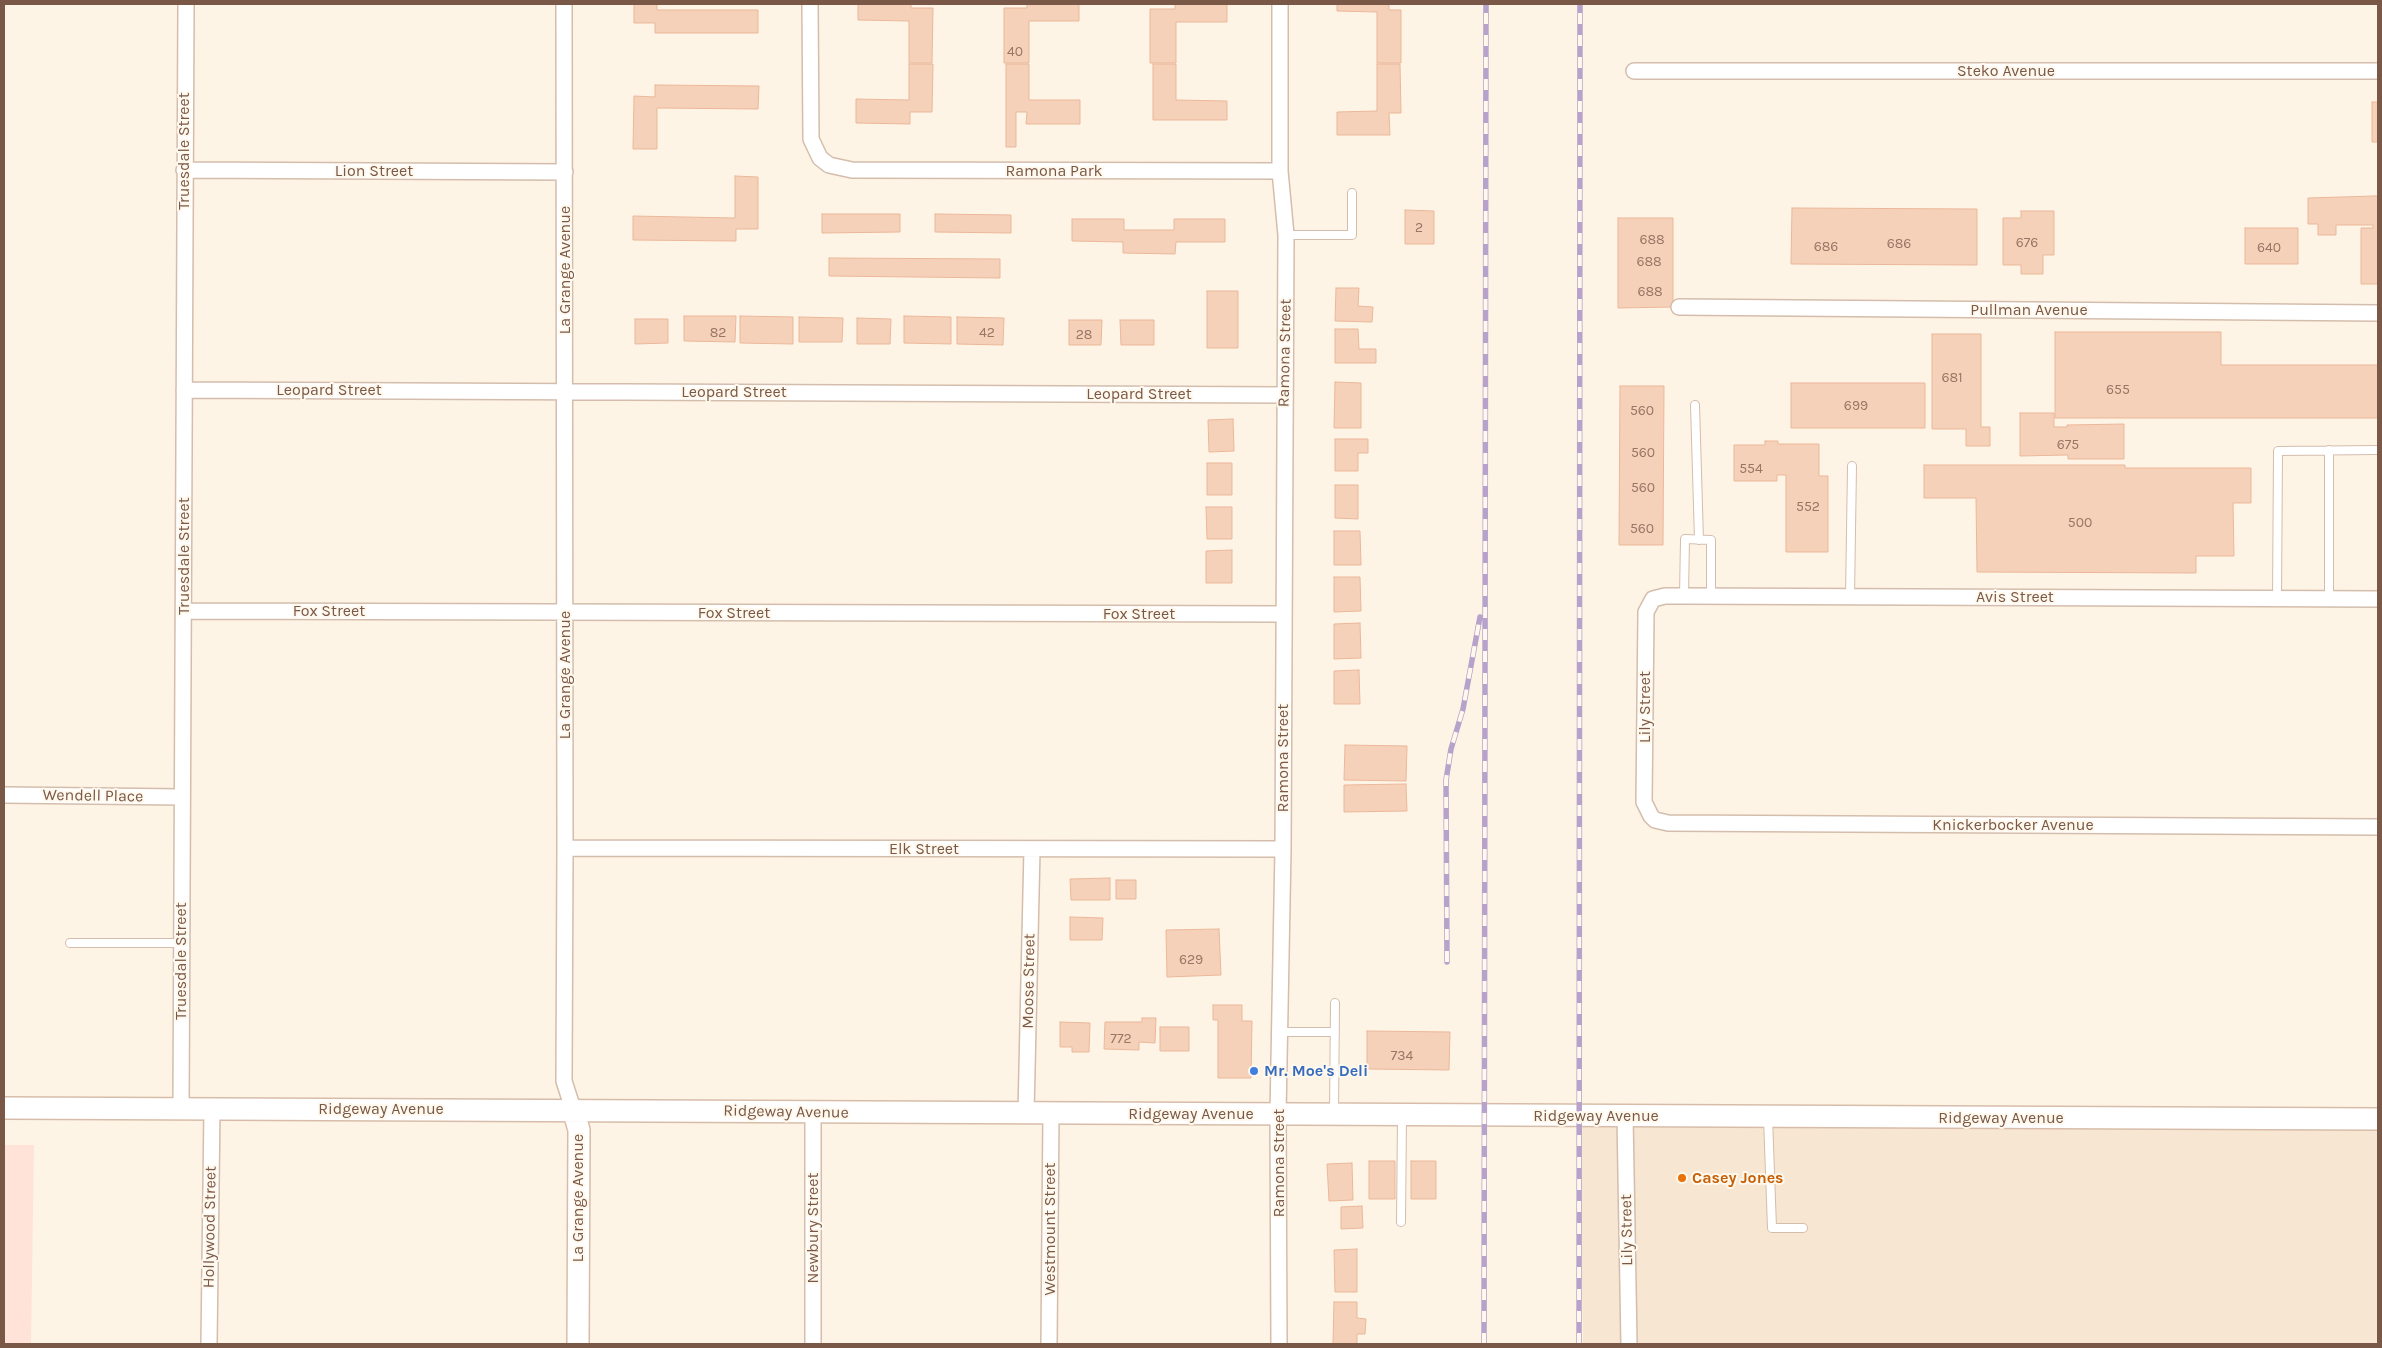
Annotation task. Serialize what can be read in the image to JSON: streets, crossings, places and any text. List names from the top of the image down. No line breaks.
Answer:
{"streets":{"street":["Steko Avenue","Truesdale Street","Lion Street","Ramona Park","La Grange Avenue","Pullman Avenue","Ramona Street","Leopard Street","Avis Street","Fox Street","Lily Street","Wendell Place","Knickerbocker Avenue","Elk Street","Moose Street","Ridgeway Avenue","Hollywood Street","Newbury Street","Westmount Street"]},"crossings":[["Truesdale Street","Lion Street"],["Truesdale Street","Leopard Street"],["Truesdale Street","Fox Street"],["Truesdale Street","Wendell Place"],["Truesdale Street","Ridgeway Avenue"],["Lion Street","La Grange Avenue"],["Ramona Park","Ramona Street"],["La Grange Avenue","Leopard Street"],["La Grange Avenue","Fox Street"],["La Grange Avenue","Elk Street"],["La Grange Avenue","Ridgeway Avenue"],["Ramona Street","Leopard Street"],["Ramona Street","Fox Street"],["Ramona Street","Elk Street"],["Ramona Street","Ridgeway Avenue"],["Avis Street","Lily Street"],["Lily Street","Knickerbocker Avenue"],["Lily Street","Ridgeway Avenue"],["Elk Street","Moose Street"],["Moose Street","Ridgeway Avenue"],["Ridgeway Avenue","Hollywood Street"],["Ridgeway Avenue","Newbury Street"],["Ridgeway Avenue","Westmount Street"]],"places":["Mr. Moe's Deli","Casey Jones"],"house_numbers":["40","2","688","676","686","686","640","688","688","82","42","28","681","655","699","560","675","560","554","560","552","500","560","629","772","734"]}
